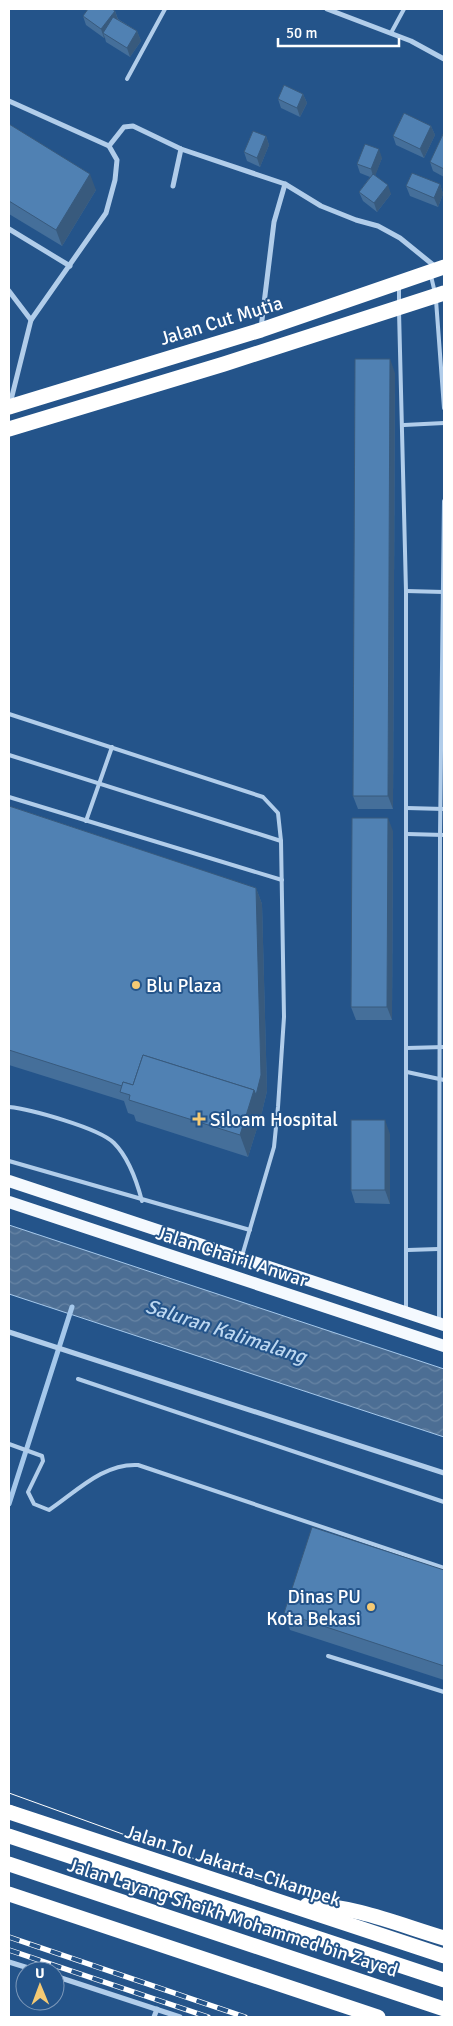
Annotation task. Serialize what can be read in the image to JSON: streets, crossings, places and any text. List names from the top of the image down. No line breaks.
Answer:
{"streets":{"highway":["Jalan Cut Mutia","Jalan Tol Jakarta–Cikampek","Jalan Layang Sheikh Mohammed bin Zayed"],"main road":["Jalan Chairil Anwar"]},"water":["Saluran Kalimalang"],"places":{"other":["Blu Plaza","Dinas PU Kota Bekasi"],"health":["Siloam Hospital"]},"scale_bar":"50 m","north":"top"}
